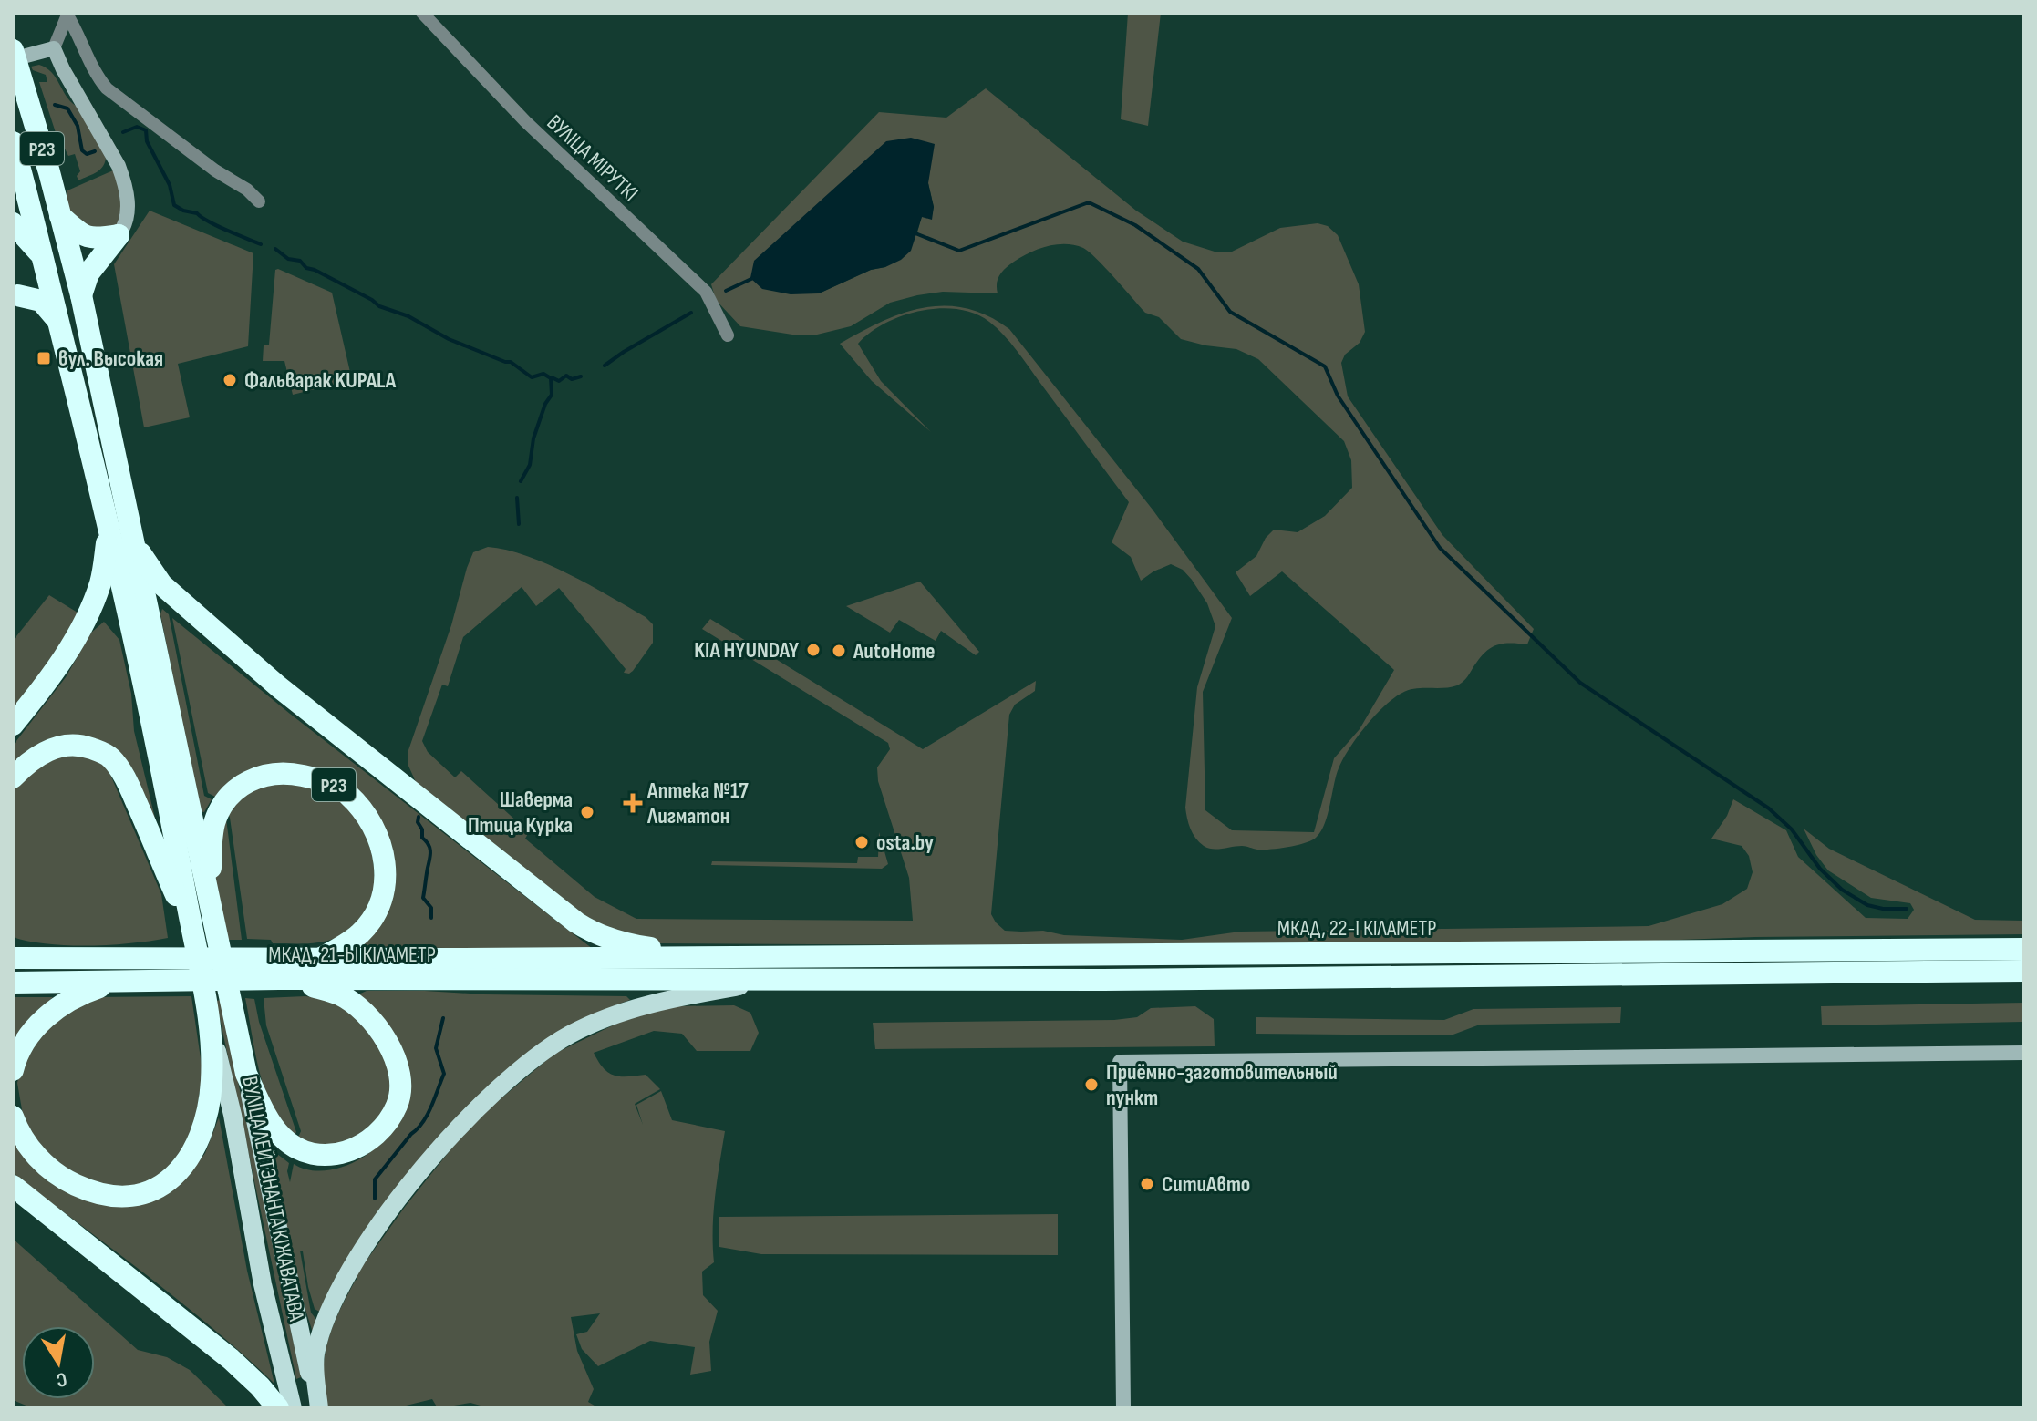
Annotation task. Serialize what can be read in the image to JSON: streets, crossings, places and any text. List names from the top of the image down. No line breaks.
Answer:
{"streets":{"highway":["Р23","МКАД, 22-І КІЛАМЕТР","МКАД, 21-Ы КІЛАМЕТР","ВУЛІЦА ЛЕЙТЭНАНТА КІЖАВАТАВА"],"street":["ВУЛІЦА МІРУТКІ"]},"crossings":[["Р23","МКАД, 22-І КІЛАМЕТР"],["Р23","МКАД, 21-Ы КІЛАМЕТР"],["Р23","ВУЛІЦА ЛЕЙТЭНАНТА КІЖАВАТАВА"],["МКАД, 22-І КІЛАМЕТР","МКАД, 21-Ы КІЛАМЕТР"]],"places":{"transit":["вул. Высокая"],"other":["Фальварак KUPALA","KIA HYUNDAY","AutoHome","Шаверма Птица Курка","osta.by","Приёмно-заготовительный пункт","СитиАвто"],"health":["Аптека №17 Лигматон"]},"north":"bottom"}
